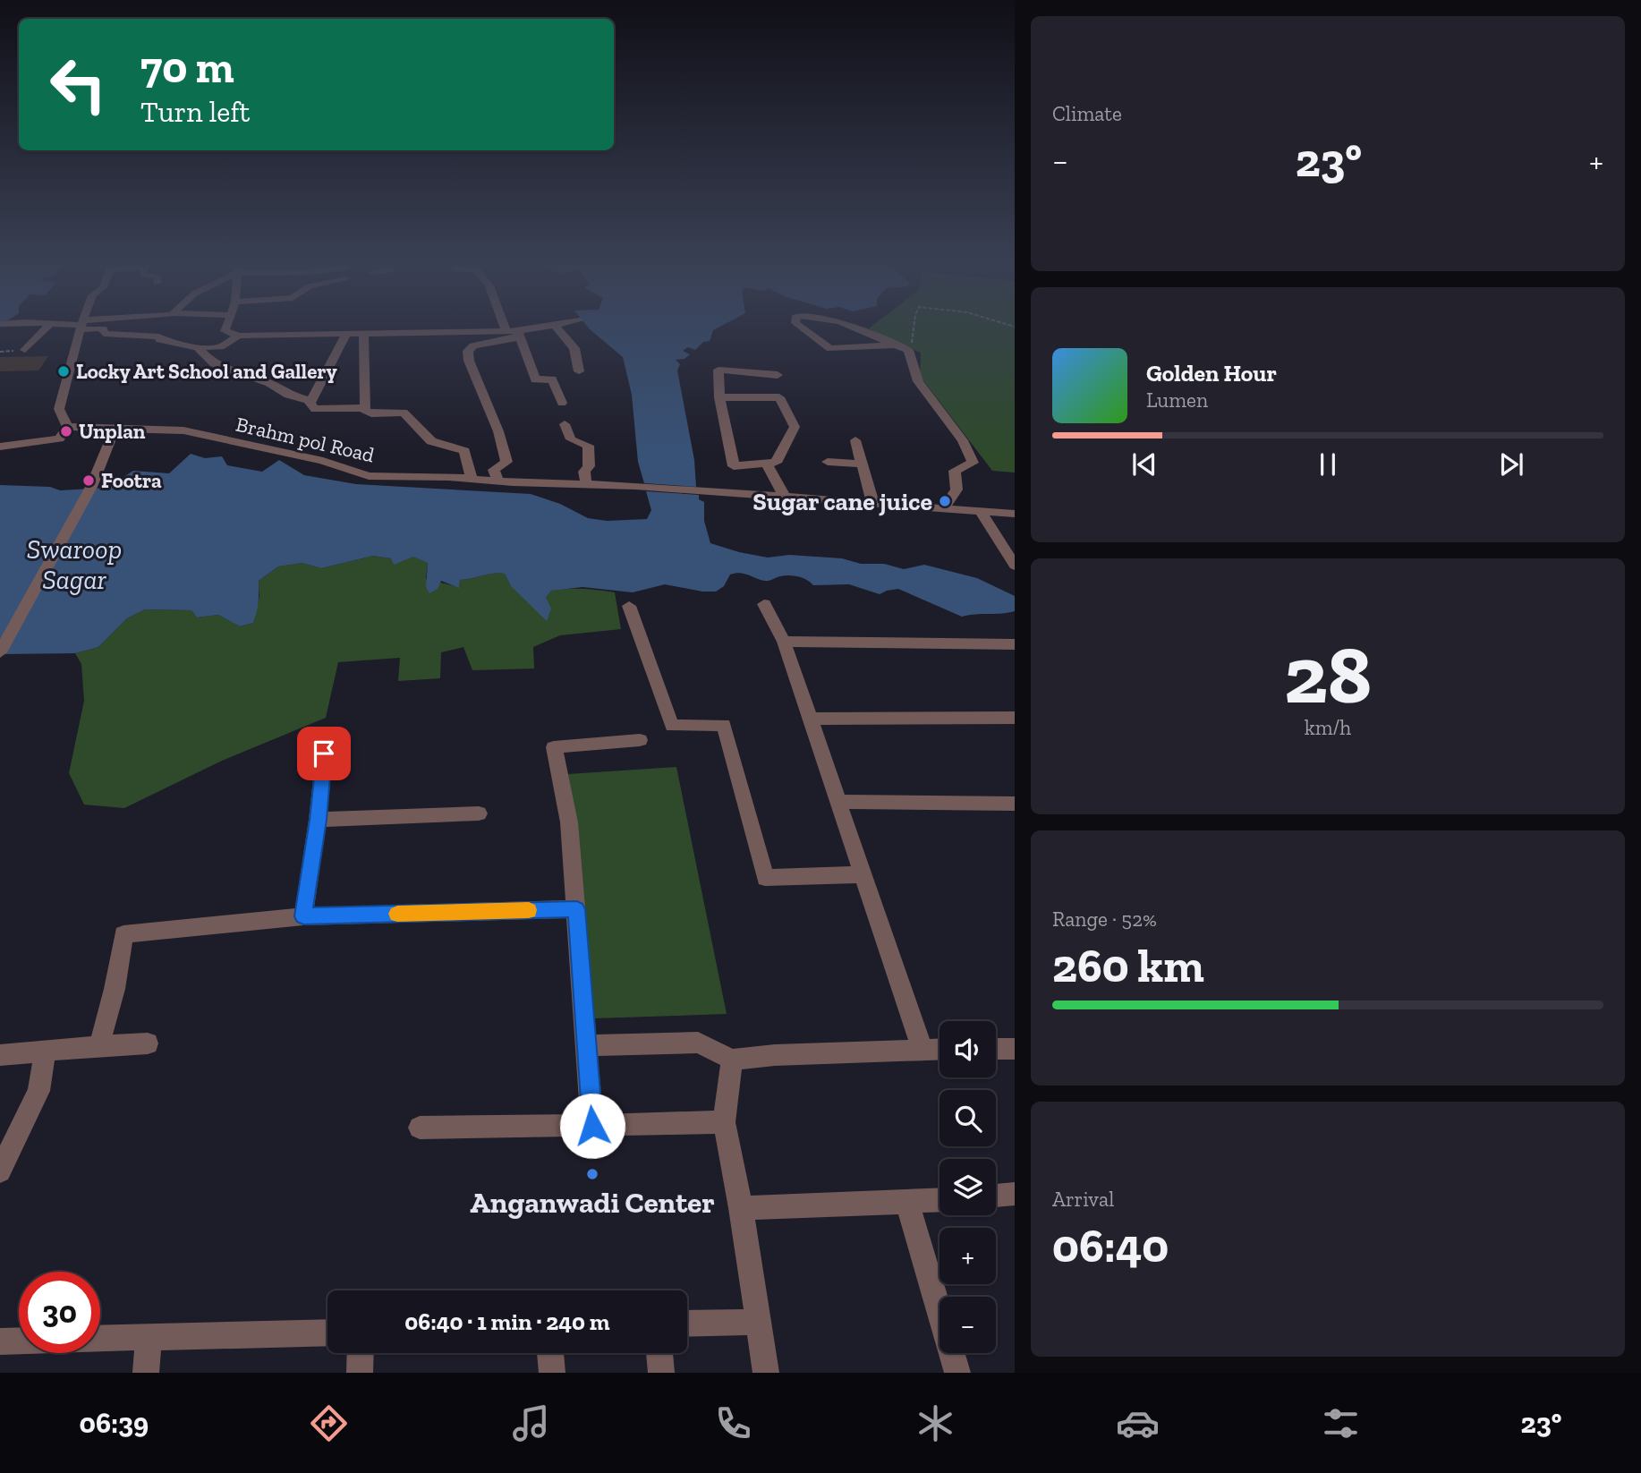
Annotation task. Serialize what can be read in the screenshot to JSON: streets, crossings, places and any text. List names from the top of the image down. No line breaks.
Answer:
{"streets":{"street":["Brahm pol Road"]},"water":["Swaroop Sagar"],"places":["Locky Art School and Gallery","Unplan","Footra","Sugar cane juice","Anganwadi Center"],"page":{"tile":["Climate",["28","km/h"],["Range · 52%","260 km"],["Arrival","06:40"]],"turn":["70 m","Turn left"],"heat":["−","23°","+"],"song":["Golden Hour","Lumen"],"map_buttons":["+","−"],"limit":"30","trip":"06:40 · 1 min · 240 m","tabs":["06:39","23°"]}}
